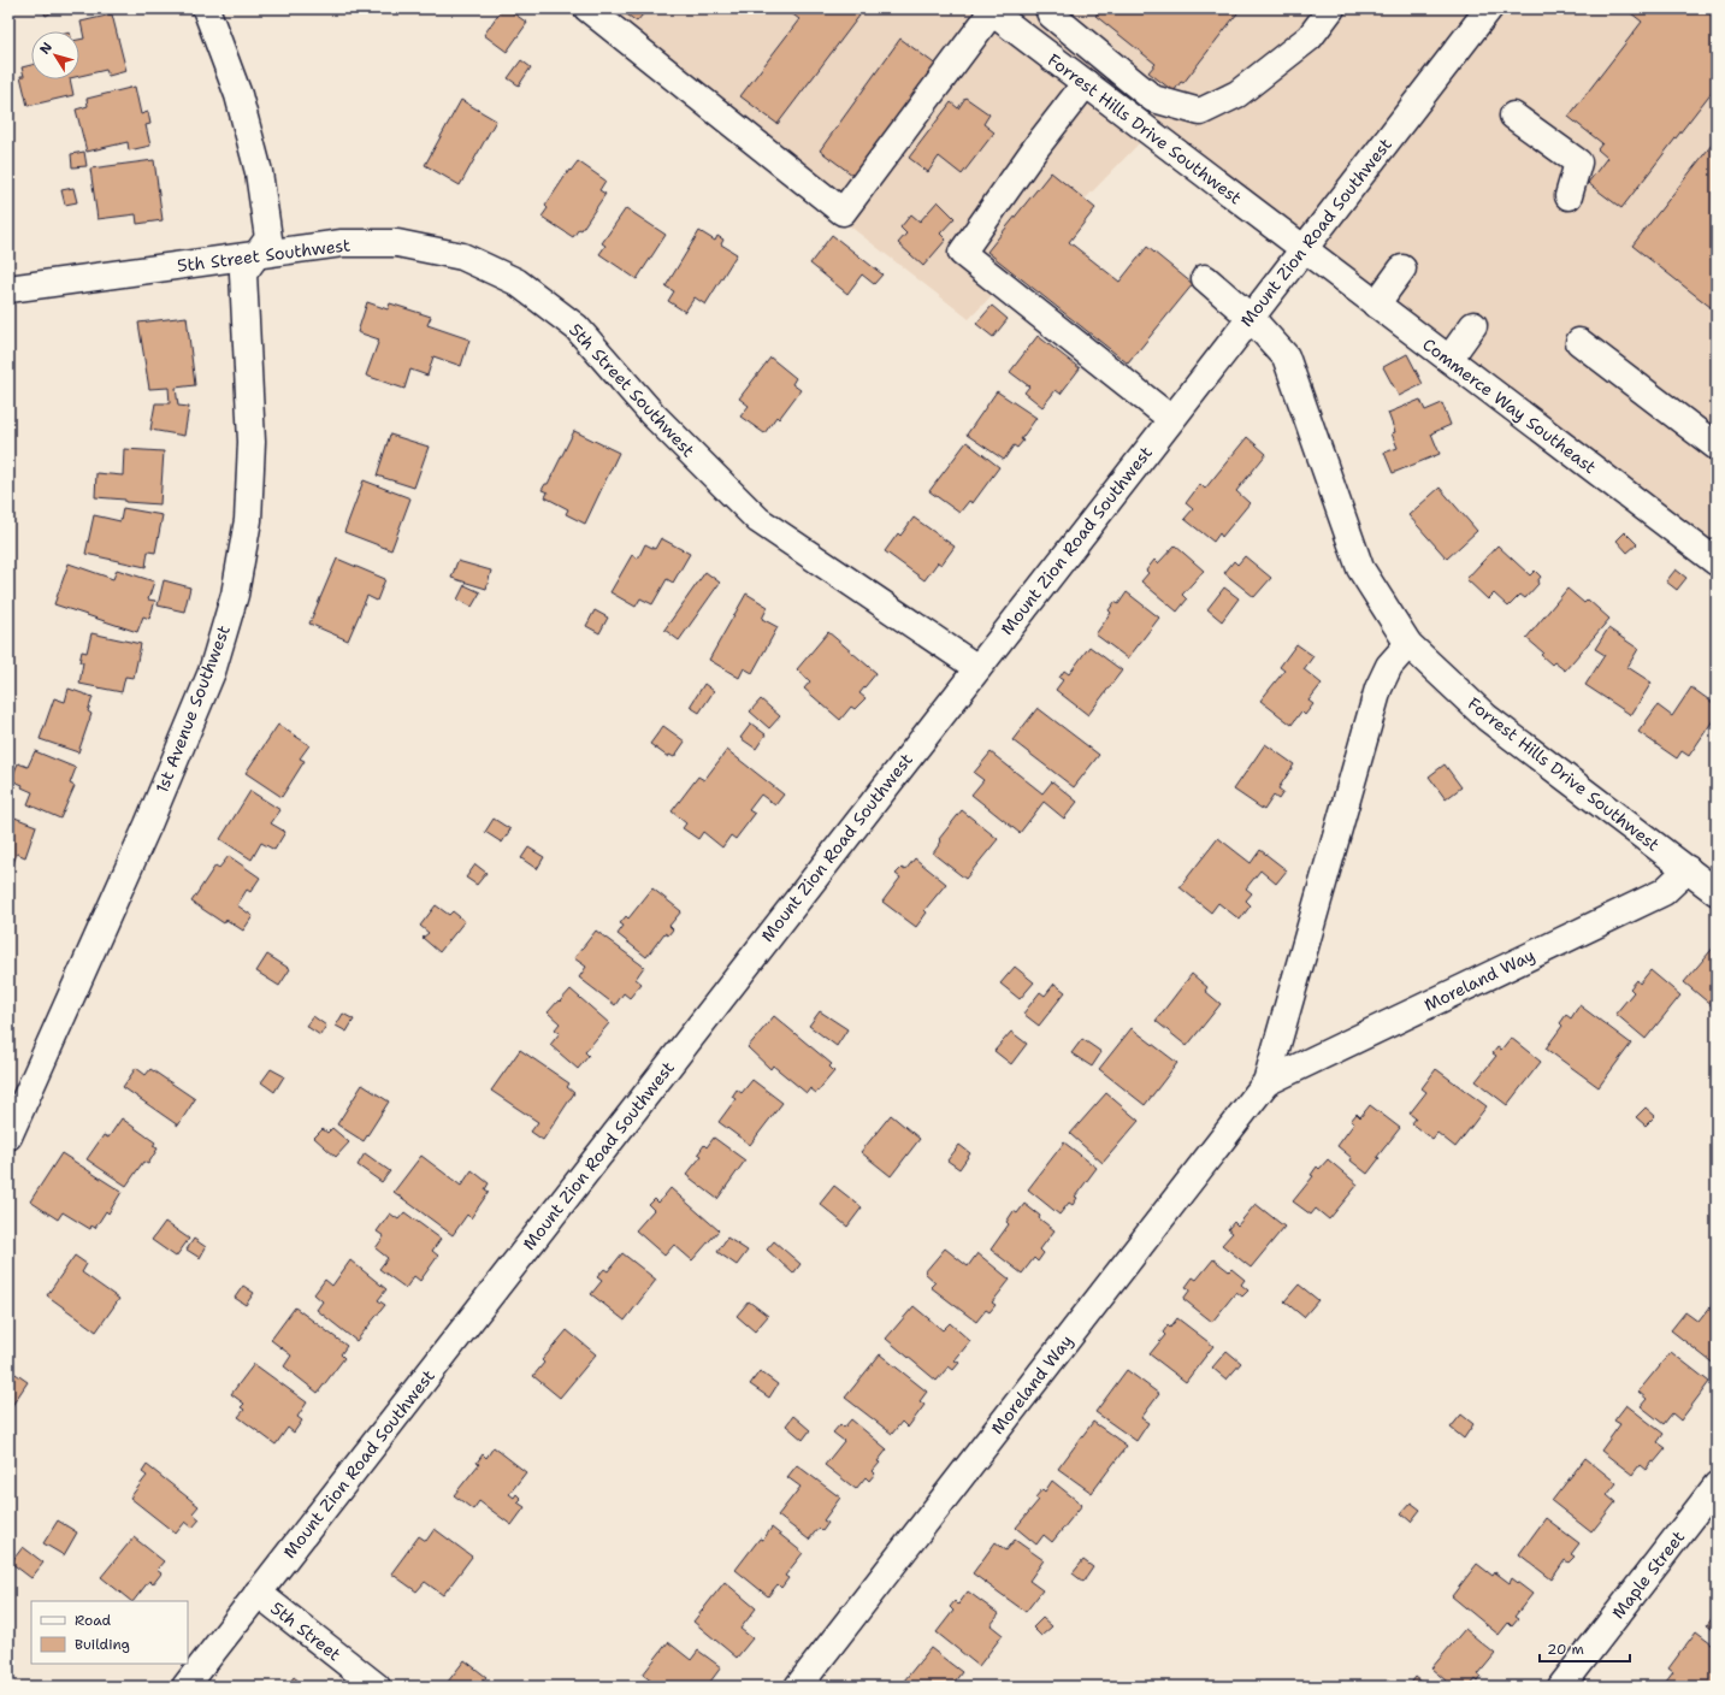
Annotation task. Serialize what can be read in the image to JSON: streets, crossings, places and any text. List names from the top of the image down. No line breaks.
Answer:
{"streets":{"street":["Forrest Hills Drive Southwest","Mount Zion Road Southwest","5th Street Southwest","Commerce Way Southeast","1st Avenue Southwest","Moreland Way","Maple Street","5th Street"]},"crossings":[["Forrest Hills Drive Southwest","Mount Zion Road Southwest"],["Forrest Hills Drive Southwest","Commerce Way Southeast"],["Forrest Hills Drive Southwest","Moreland Way"],["Mount Zion Road Southwest","5th Street Southwest"],["Mount Zion Road Southwest","Commerce Way Southeast"],["Mount Zion Road Southwest","5th Street"],["5th Street Southwest","1st Avenue Southwest"]],"legend":["Road","Building"],"scale_bar":"20 m","north":"top left"}
